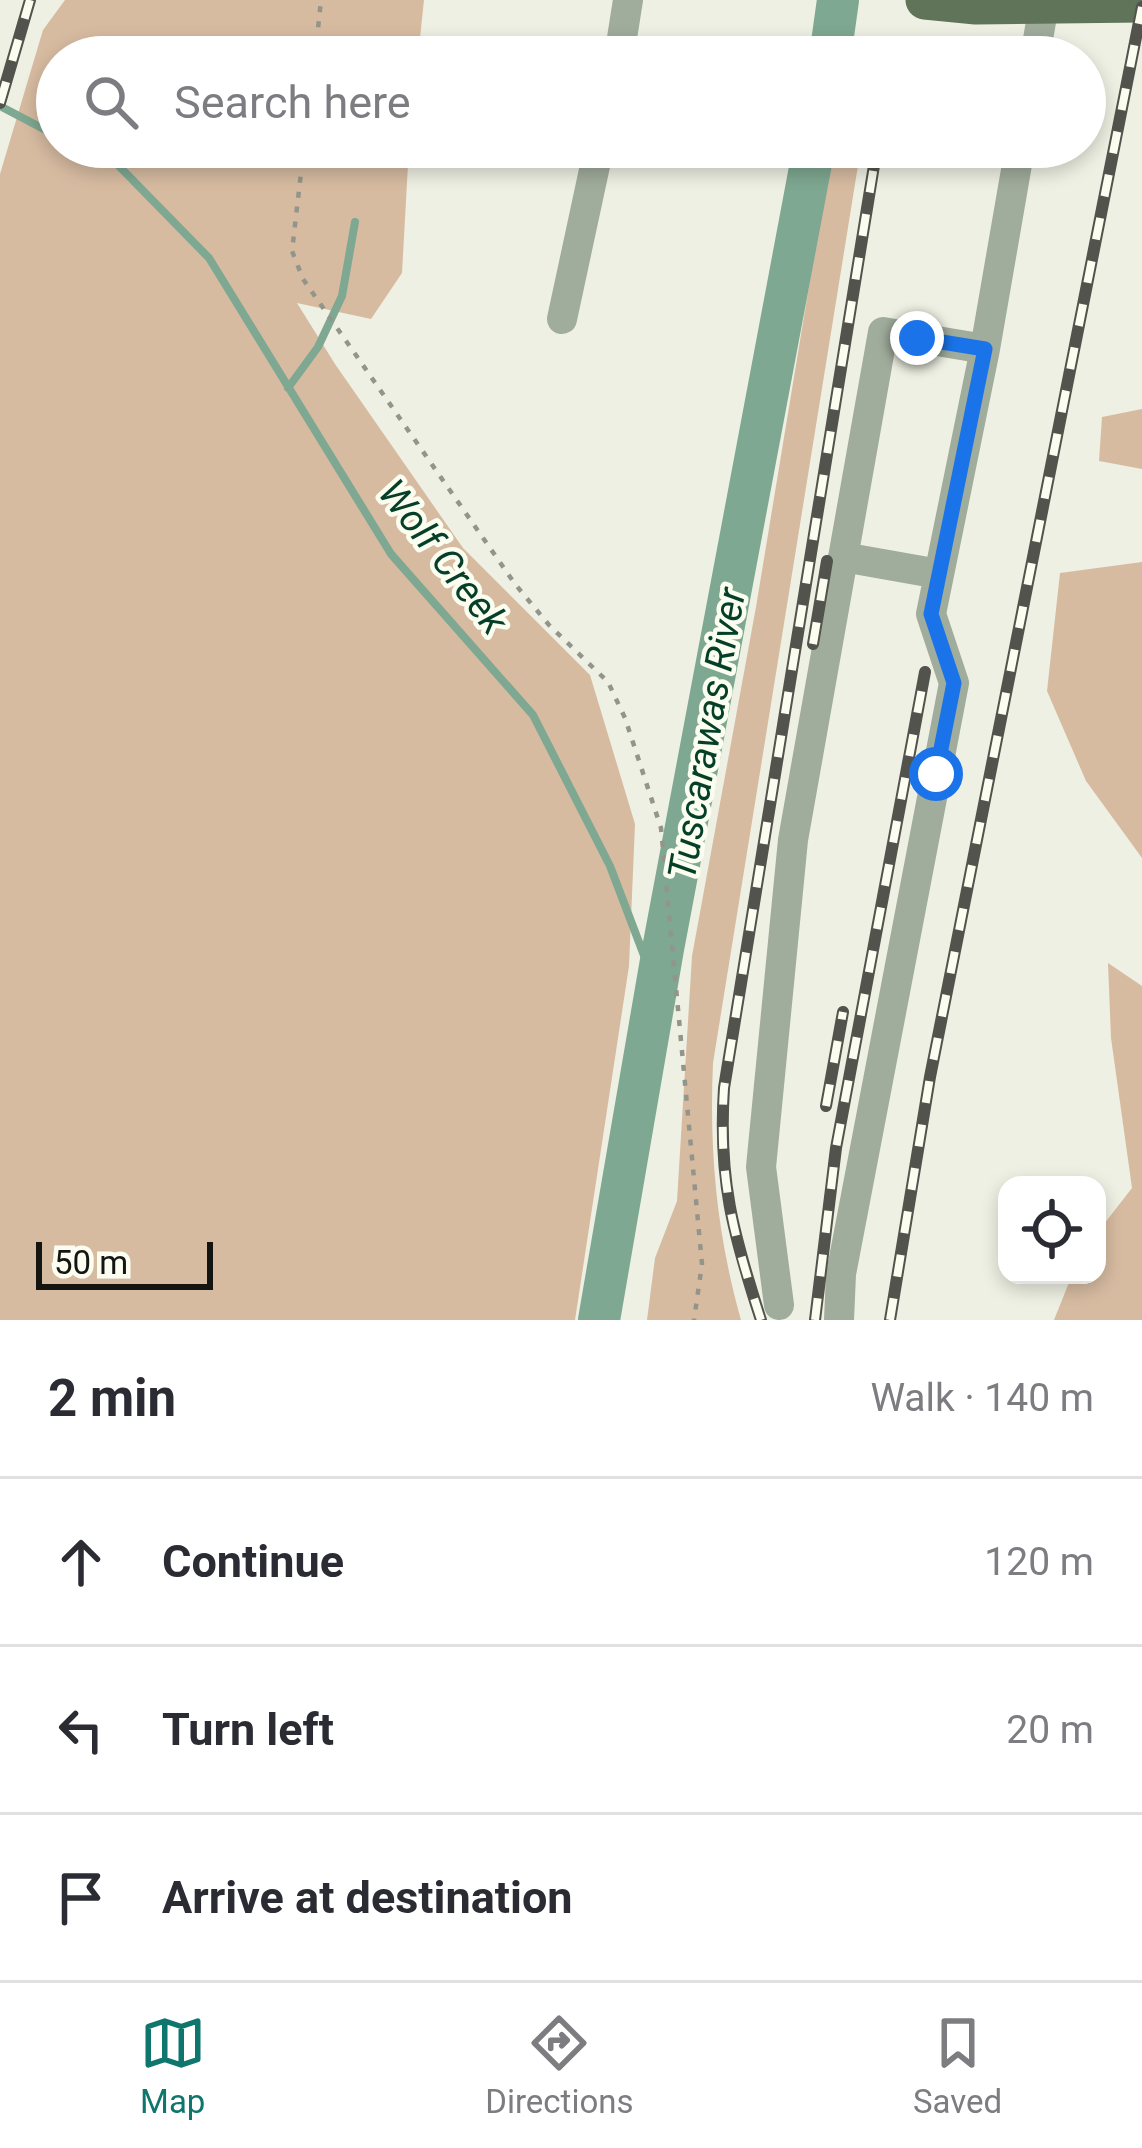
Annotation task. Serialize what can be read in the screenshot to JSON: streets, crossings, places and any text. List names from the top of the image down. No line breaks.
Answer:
{"water":["Wolf Creek","Tuscarawas River"],"scale_bar":"50 m","page":{"search":"Search here","scale":"50 m","heading":["2 min","Walk · 140 m"],"list":[["Continue","120 m"],["Turn left","20 m"],"Arrive at destination"],"nav":["Map","Directions","Saved"]}}
